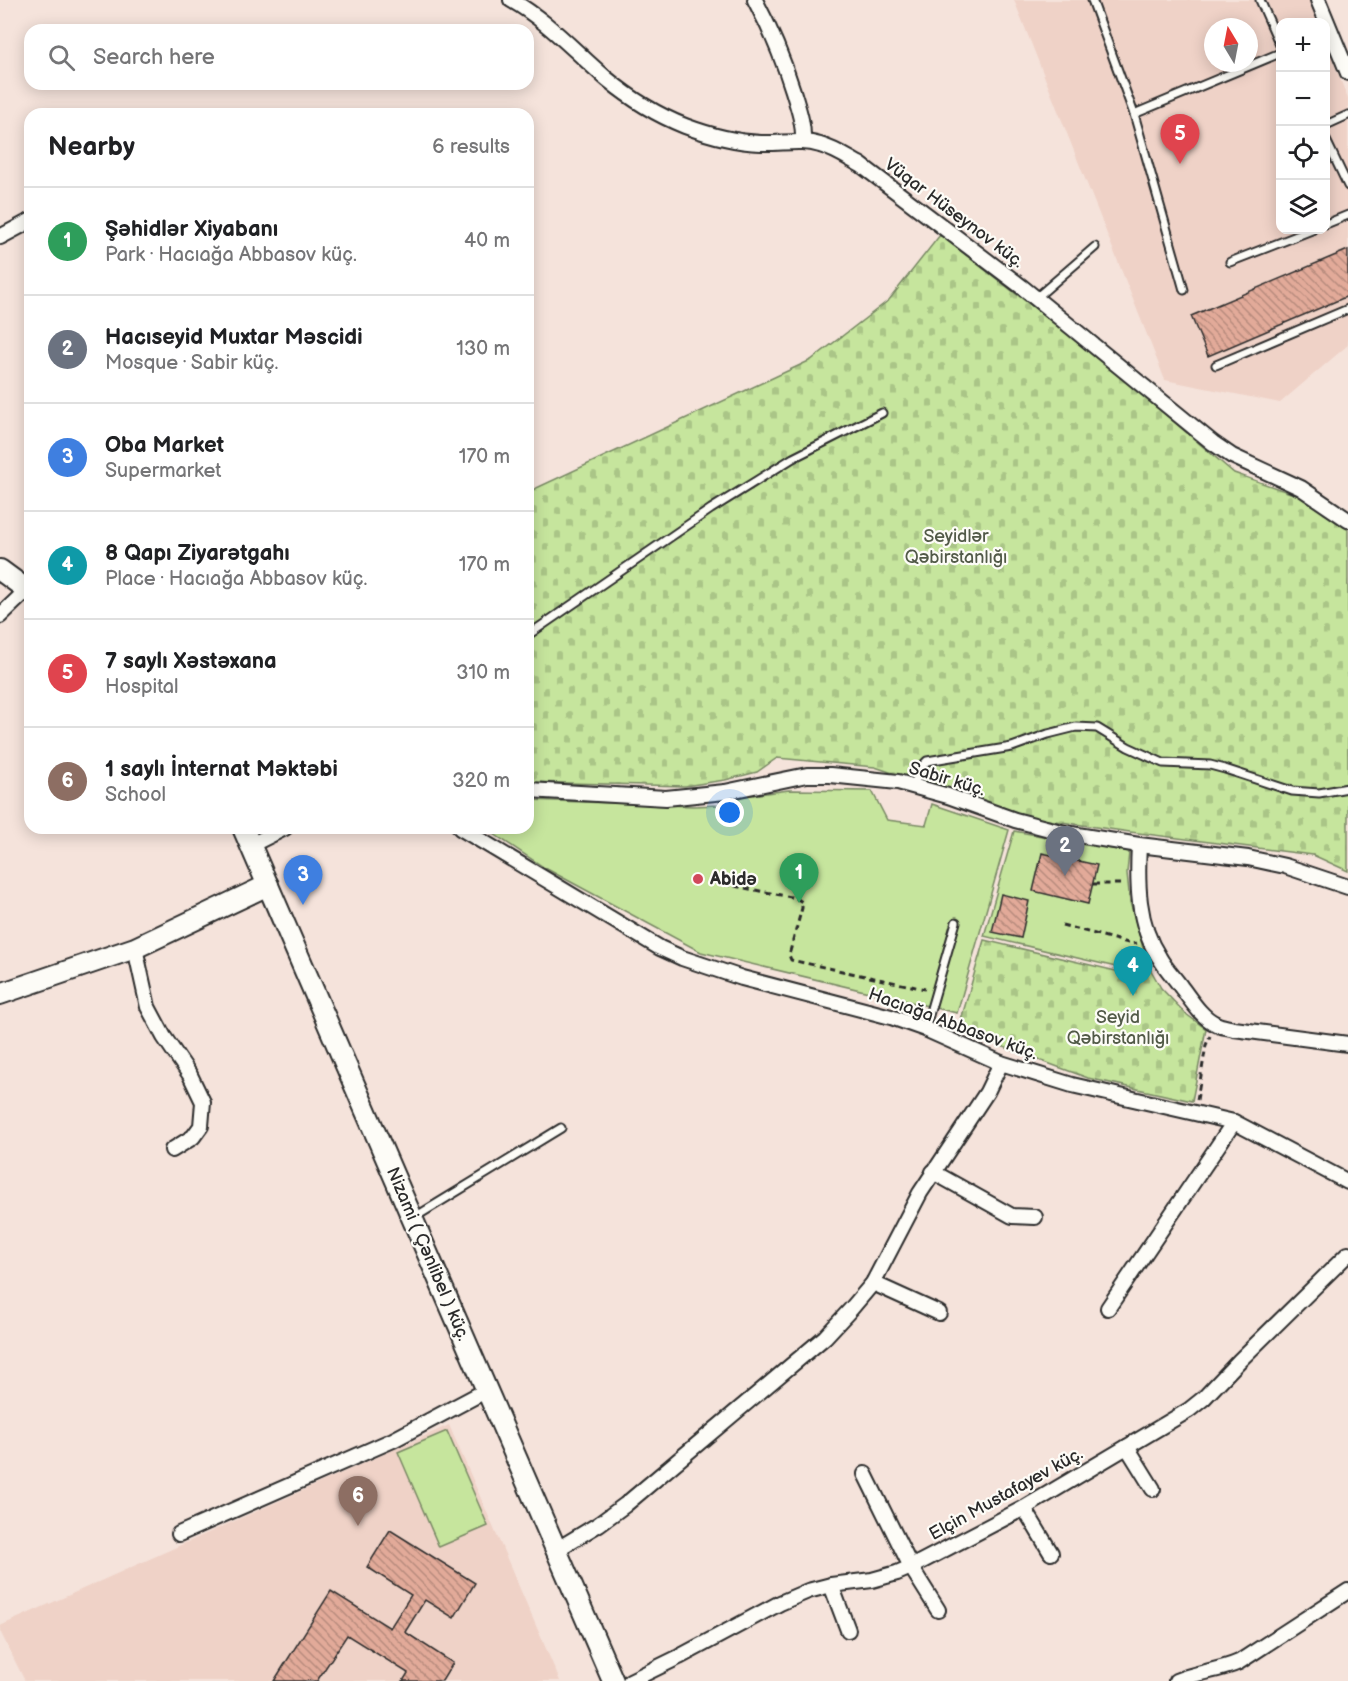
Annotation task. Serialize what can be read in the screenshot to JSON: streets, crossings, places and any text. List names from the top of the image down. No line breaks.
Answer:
{"streets":{"main road":["Nizami ( Çənlibel ) küç."],"street":["Vüqar Hüseynov küç.","Sabir küç.","Hacıağa Abbasov küç.","Elçin Mustafayev küç."]},"parks":["Seyidlər Qəbirstanlığı","Seyid Qəbirstanlığı"],"places":["Abidə"],"north":"top","page":{"map_buttons":["+","−"],"search":"Search here","heading":["Nearby","6 results"],"pins":["5","2","1","3","4","6"],"list":[{"mark":"1","name":"Şəhidlər Xiyabanı","note":"Park · Hacıağa Abbasov küç.","value":"40 m"},{"mark":"2","name":"Hacıseyid Muxtar Məscidi","note":"Mosque · Sabir küç.","value":"130 m"},{"mark":"3","name":"Oba Market","note":"Supermarket","value":"170 m"},{"mark":"4","name":"8 Qapı Ziyarətgahı","note":"Place · Hacıağa Abbasov küç.","value":"170 m"},{"mark":"5","name":"7 saylı Xəstəxana","note":"Hospital","value":"310 m"},{"mark":"6","name":"1 saylı İnternat Məktəbi","note":"School","value":"320 m"}]}}
